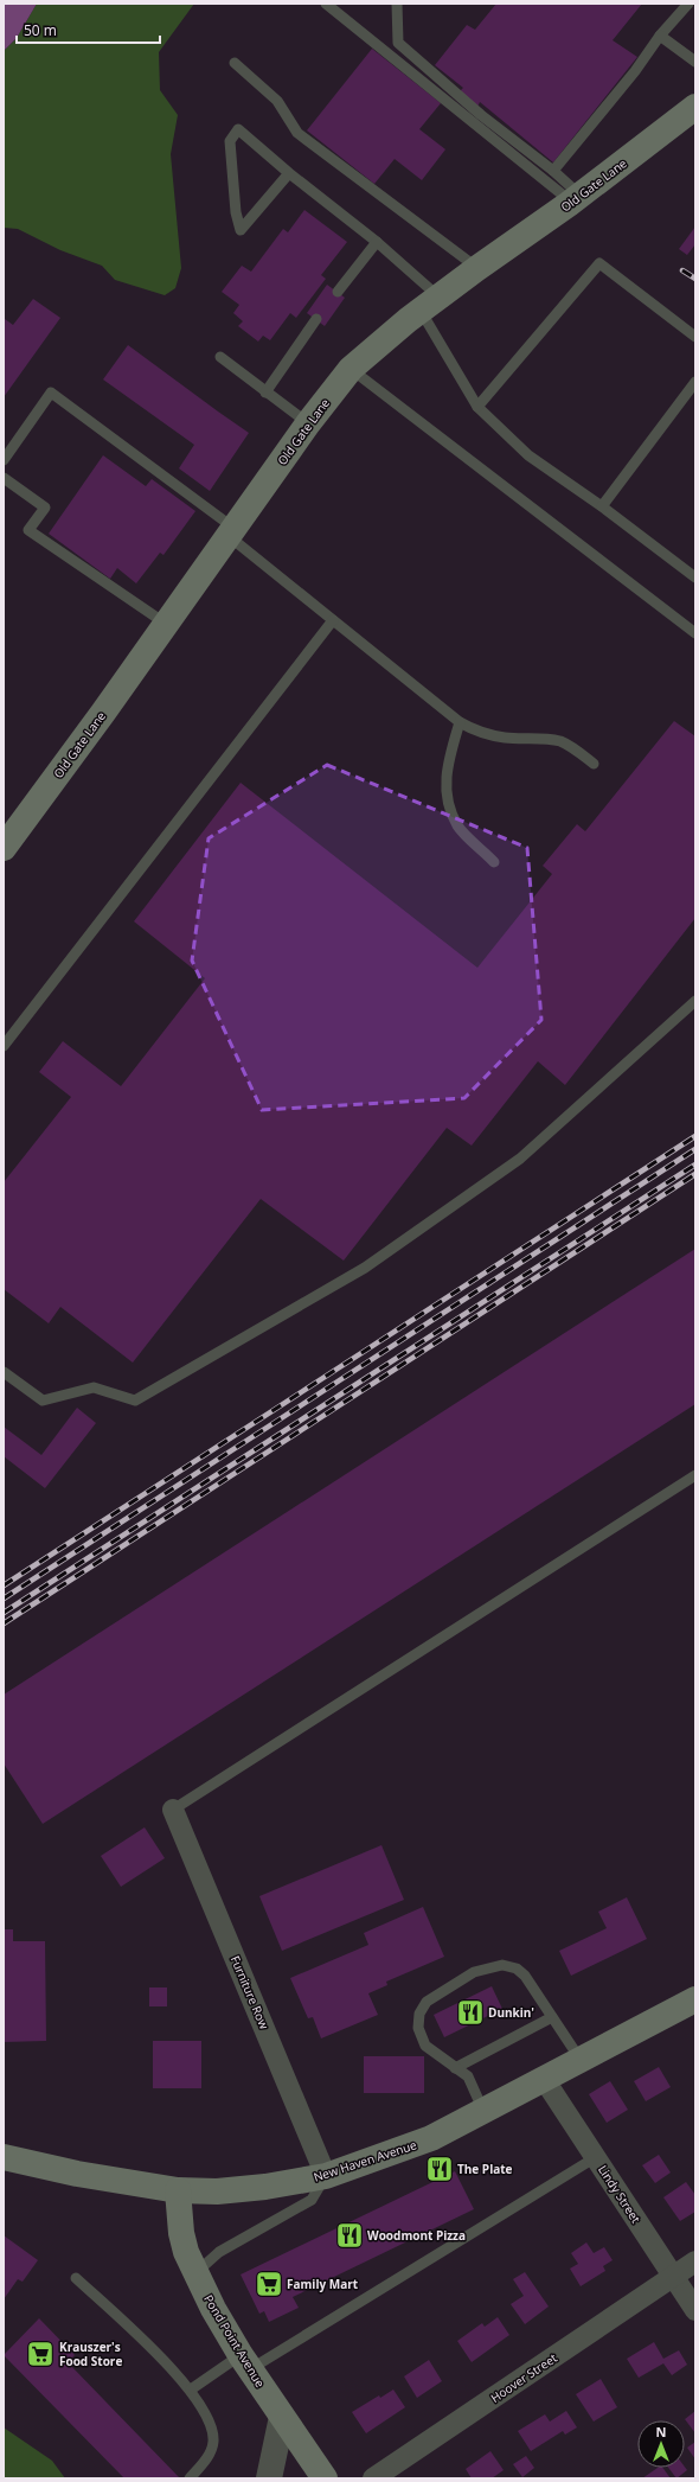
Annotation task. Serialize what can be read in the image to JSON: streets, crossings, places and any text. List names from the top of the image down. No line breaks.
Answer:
{"streets":{"main road":["Old Gate Lane","New Haven Avenue","Pond Point Avenue"],"street":["Furniture Row","Lindy Street","Hoover Street"]},"crossings":[["Furniture Row","New Haven Avenue"],["New Haven Avenue","Lindy Street"],["New Haven Avenue","Pond Point Avenue"],["Lindy Street","Hoover Street"]],"places":{"restaurant":["Dunkin'","The Plate","Woodmont Pizza"],"supermarket":["Family Mart","Krauszer's Food Store"]},"scale_bar":"50 m","north":"top"}
